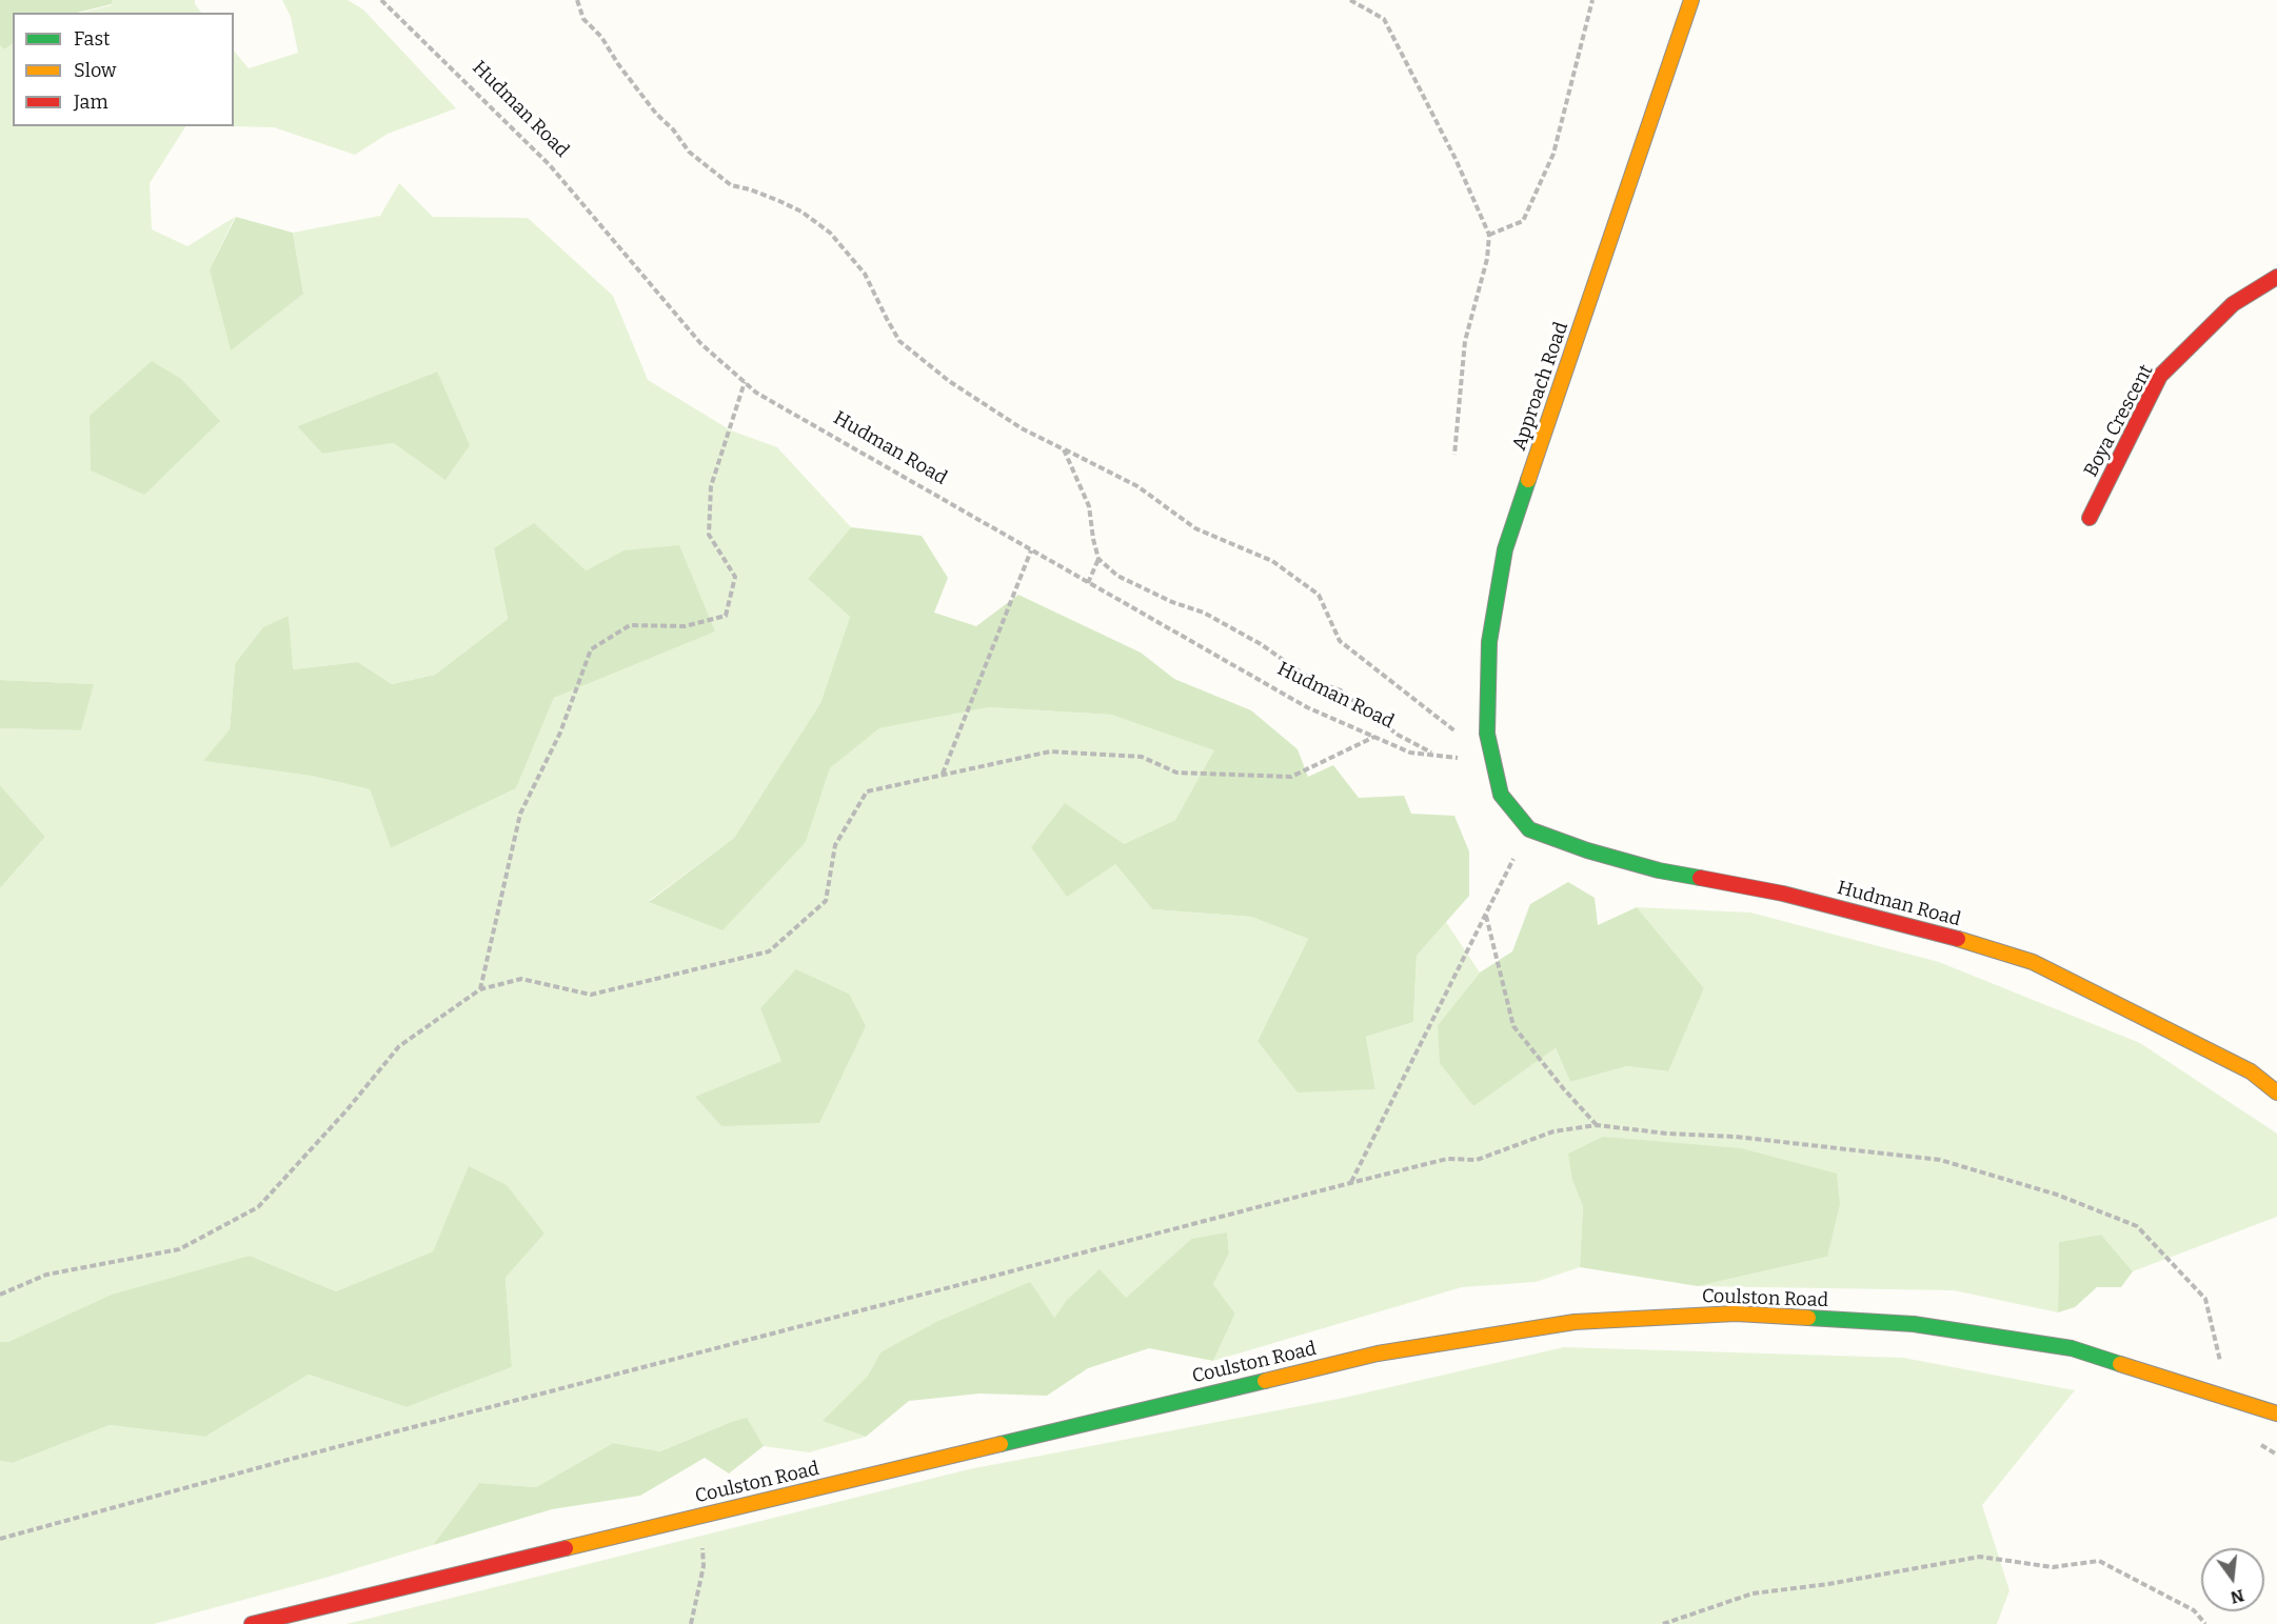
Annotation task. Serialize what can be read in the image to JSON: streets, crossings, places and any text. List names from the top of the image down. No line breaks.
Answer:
{"streets":{"street":["Hudman Road","Approach Road","Boya Crescent","Coulston Road"]},"crossings":[["Hudman Road","Approach Road"]],"legend":["Fast","Slow","Jam"],"north":"bottom"}
